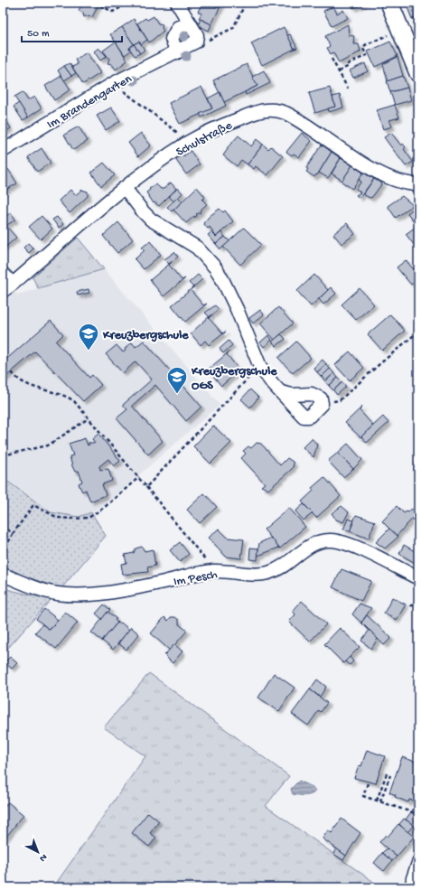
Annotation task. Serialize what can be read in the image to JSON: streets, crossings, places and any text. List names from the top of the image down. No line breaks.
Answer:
{"streets":{"street":["Im Brandengarten","Schulstraße","Im Pesch"]},"places":{"school or university":["Kreuzbergschule","Kreuzbergschule OGS"]},"scale_bar":"50 m","north":"bottom right"}
